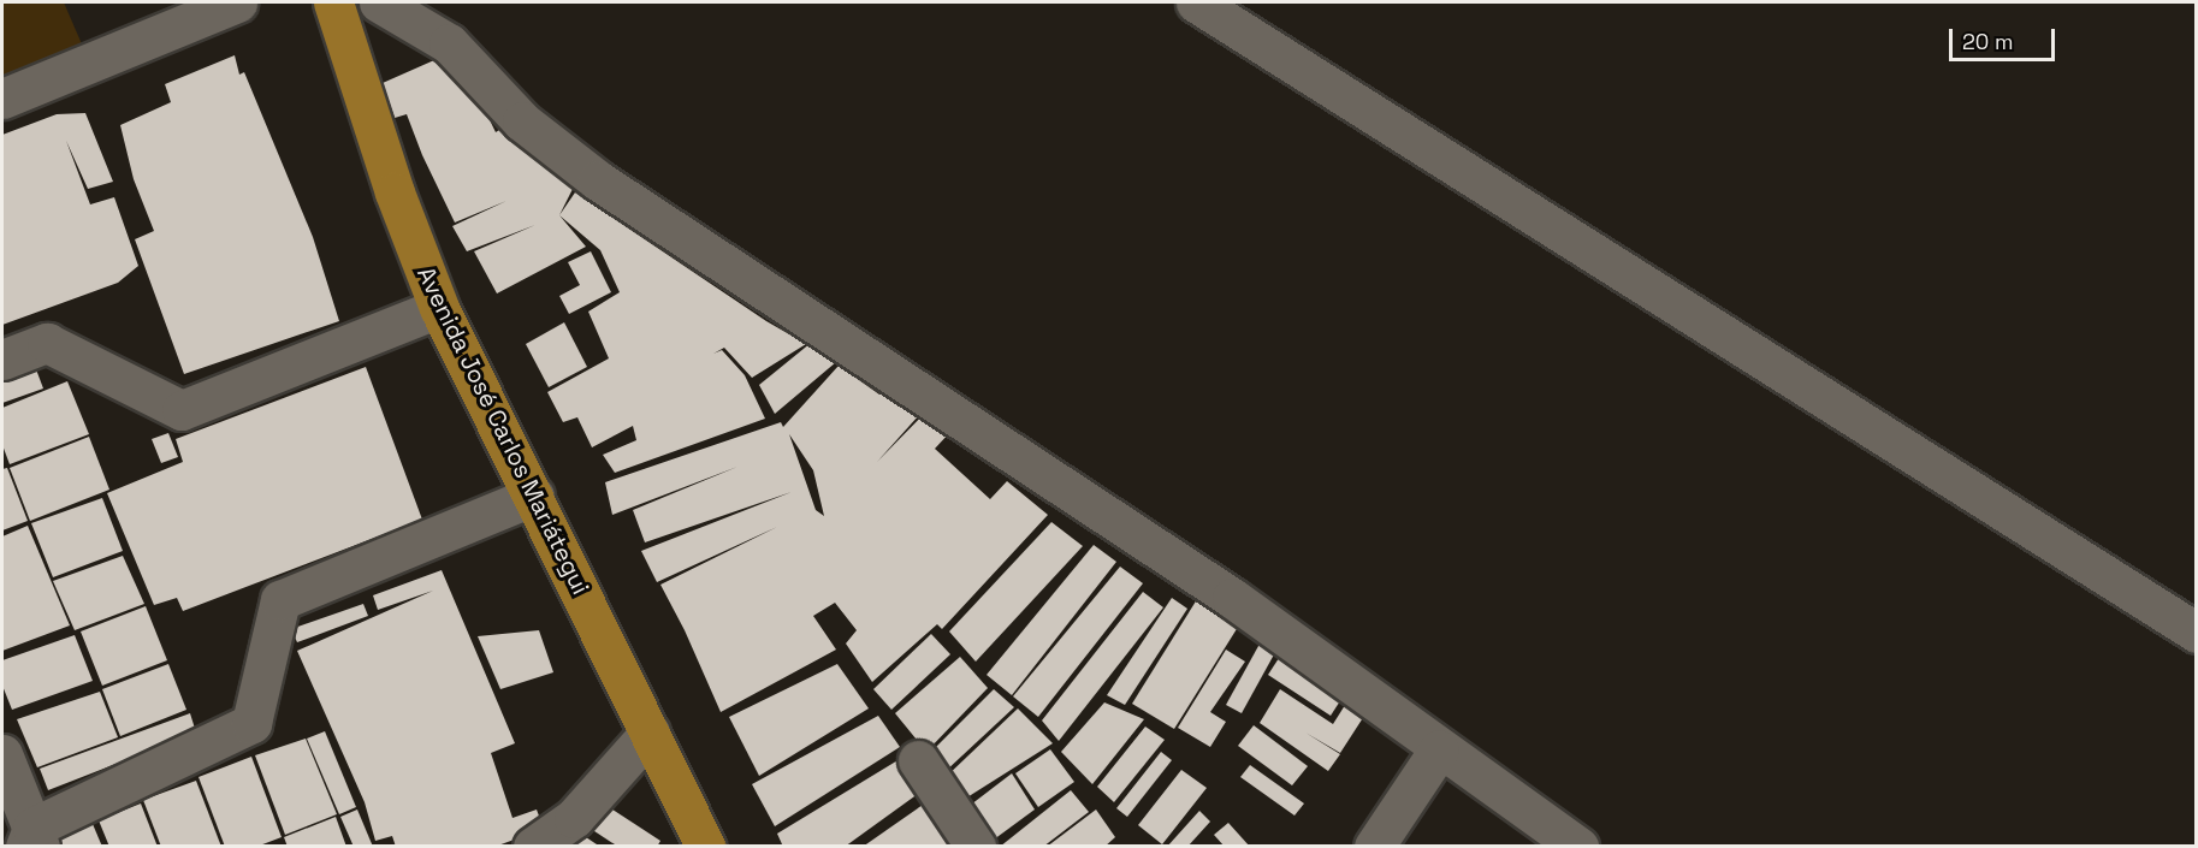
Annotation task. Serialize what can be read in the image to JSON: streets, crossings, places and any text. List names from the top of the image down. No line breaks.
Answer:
{"streets":{"main road":["Avenida José Carlos Mariátegui"]},"scale_bar":"20 m"}
